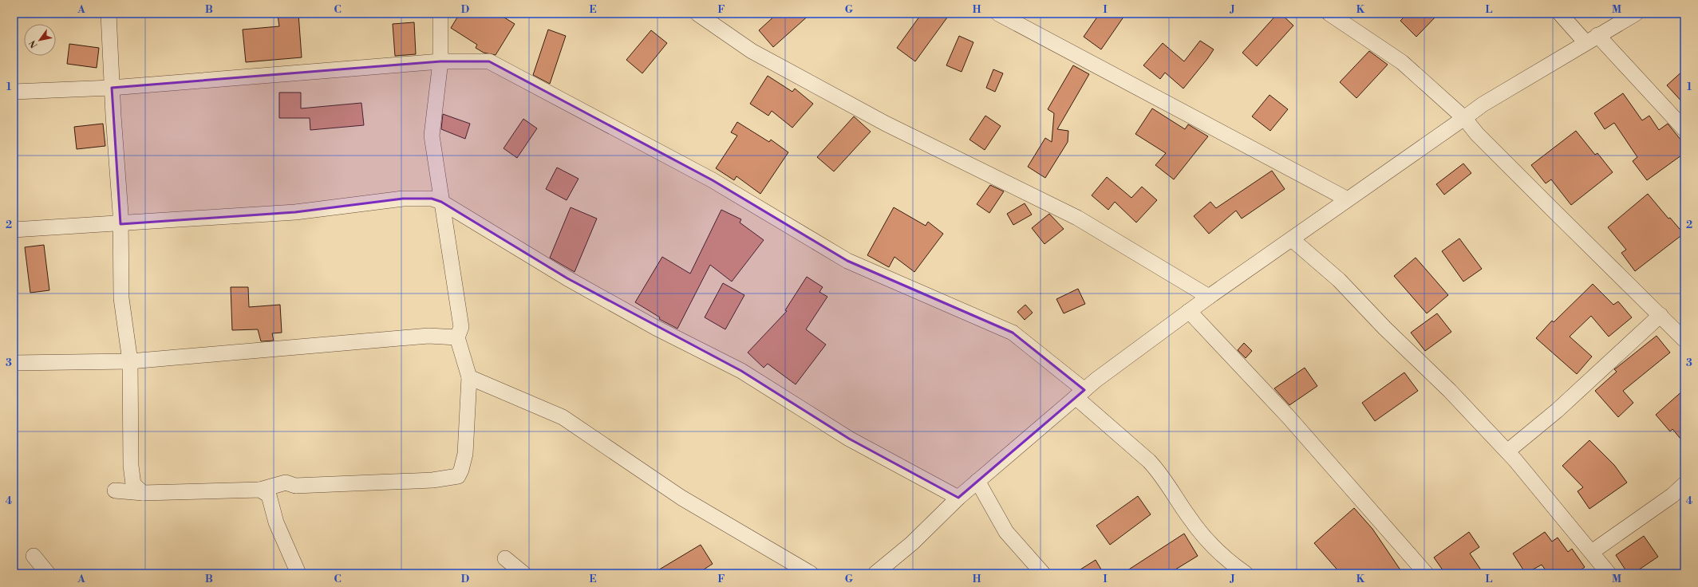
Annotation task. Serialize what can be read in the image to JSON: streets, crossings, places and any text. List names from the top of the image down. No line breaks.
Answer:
{"north":"bottom left","grid":{"columns":["A","B","C","D","E","F","G","H","I","J","K","L","M"],"rows":["1","2","3","4"]}}
